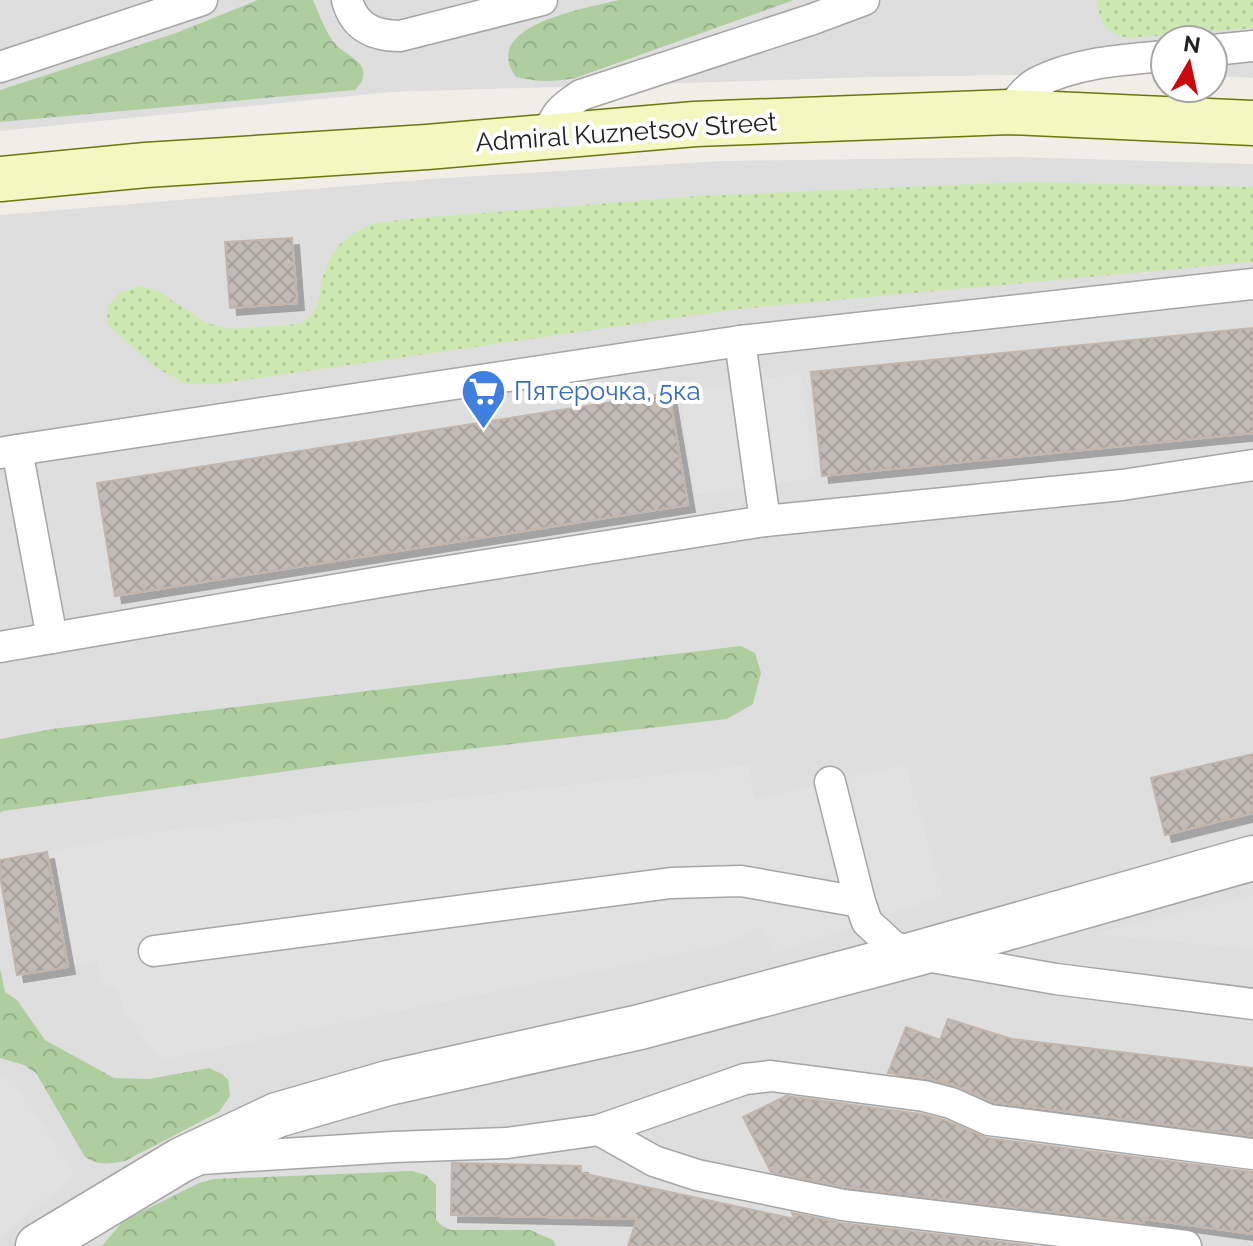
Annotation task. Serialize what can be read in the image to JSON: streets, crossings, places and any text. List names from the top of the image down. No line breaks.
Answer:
{"streets":{"main road":["Admiral Kuznetsov Street"]},"places":{"supermarket":["Пятерочка, 5ка"]},"north":"top"}
